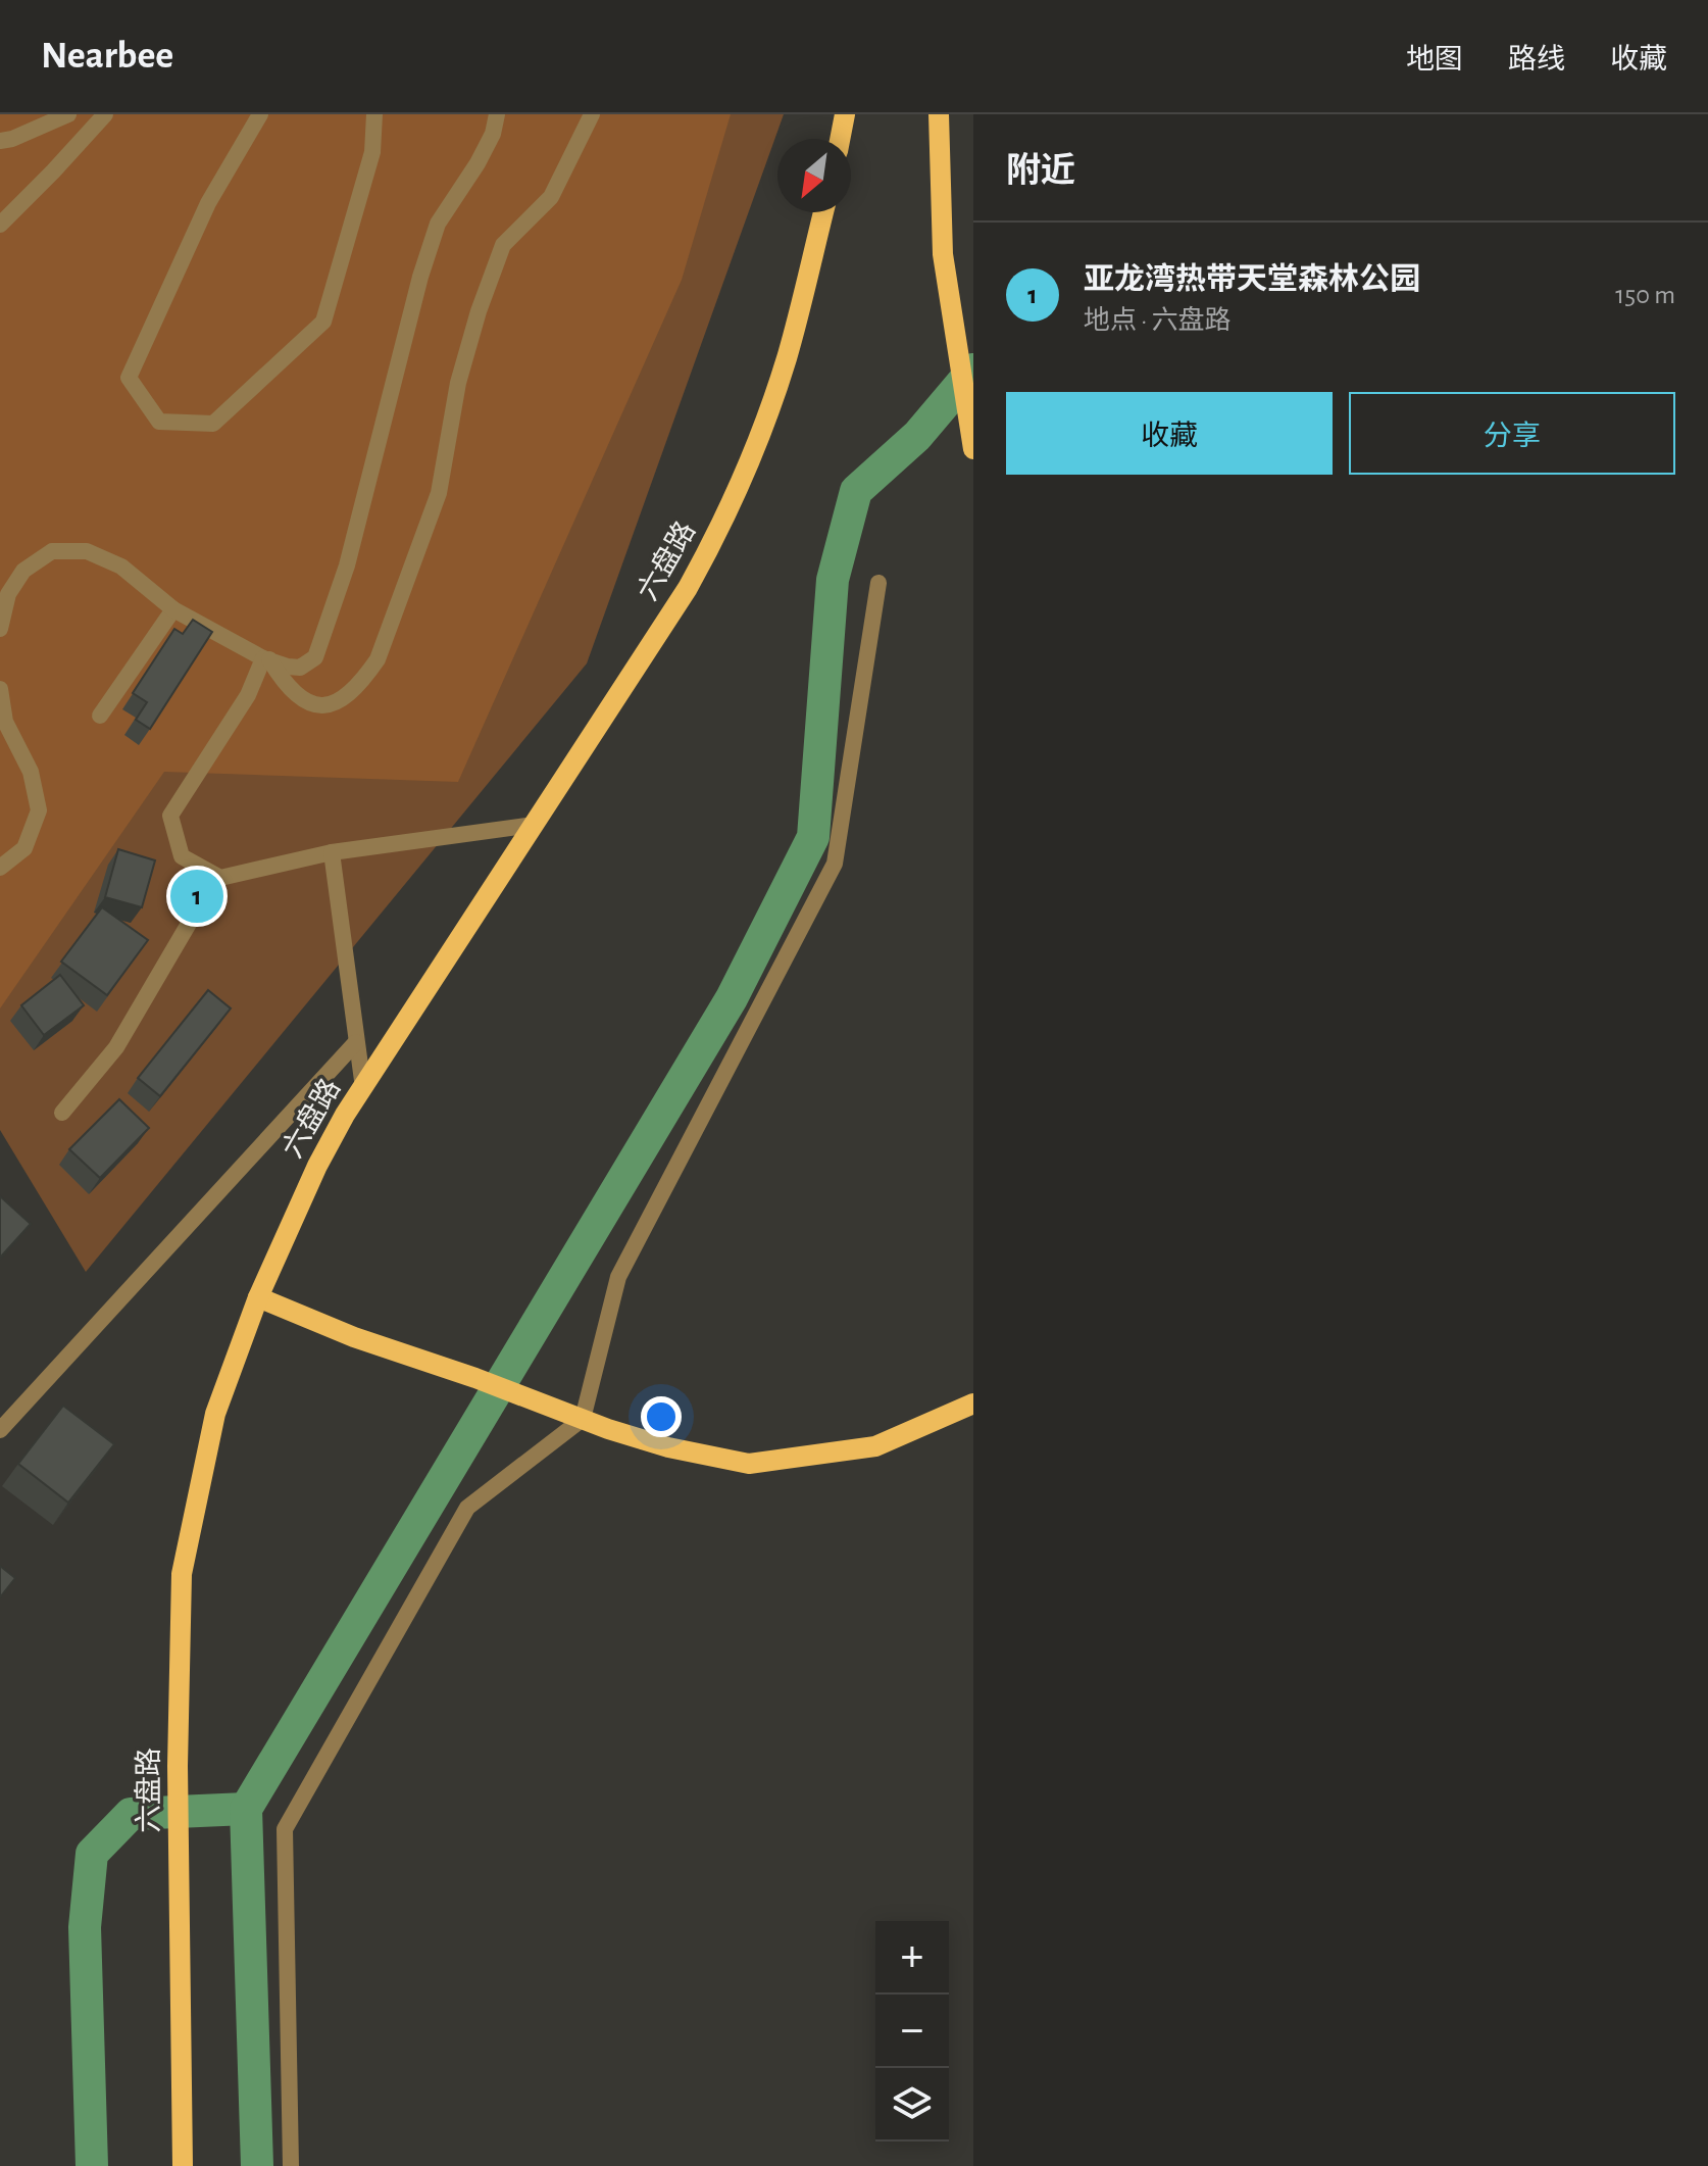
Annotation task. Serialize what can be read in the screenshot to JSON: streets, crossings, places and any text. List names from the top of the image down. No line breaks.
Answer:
{"streets":{"main road":["六盘路"]},"north":"bottom left","page":{"header":"Nearbee","nav":["地图","路线","收藏"],"heading":"附近","list":[{"mark":"1","name":"亚龙湾热带天堂森林公园","note":"地点 · 六盘路","value":"150 m"}],"buttons":["收藏","分享"],"pins":"1","map_buttons":["+","−"]}}
